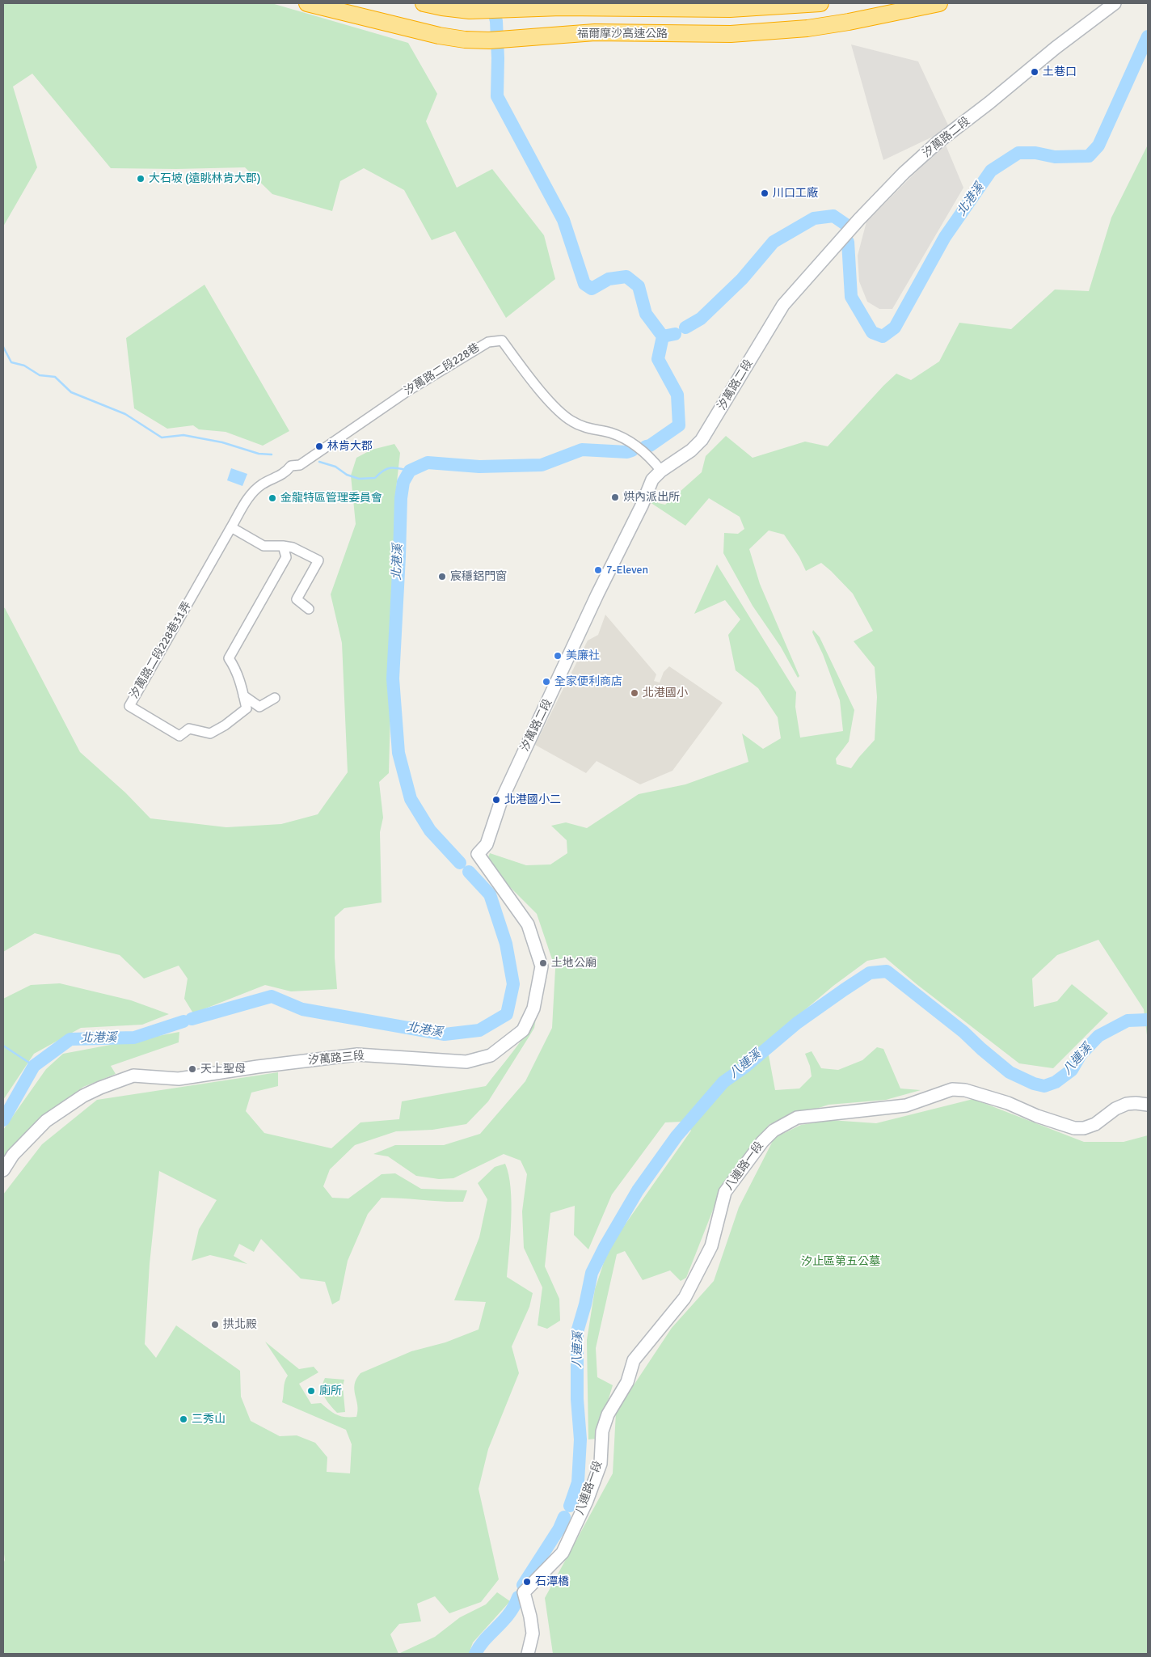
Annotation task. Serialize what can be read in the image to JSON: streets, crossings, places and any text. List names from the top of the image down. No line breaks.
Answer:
{"streets":{"highway":["福爾摩沙高速公路"],"street":["汐萬路二段","汐萬路二段228巷","汐萬路二段228巷31弄","汐萬路三段","八連路一段"]},"crossings":[["汐萬路二段","汐萬路二段228巷"],["汐萬路二段","汐萬路三段"],["汐萬路二段228巷","汐萬路二段228巷31弄"]],"water":["北港溪","八連溪"],"parks":["汐止區第五公墓"],"places":["土巷口","大石坡 (遠眺林肯大郡)","川口工廠","林肯大郡","烘內派出所","金龍特區管理委員會","7-Eleven","宸穩鋁門窗","美廉社","全家便利商店","北港國小","北港國小二","土地公廟","天上聖母","拱北殿","廁所","三秀山","石潭橋"]}
